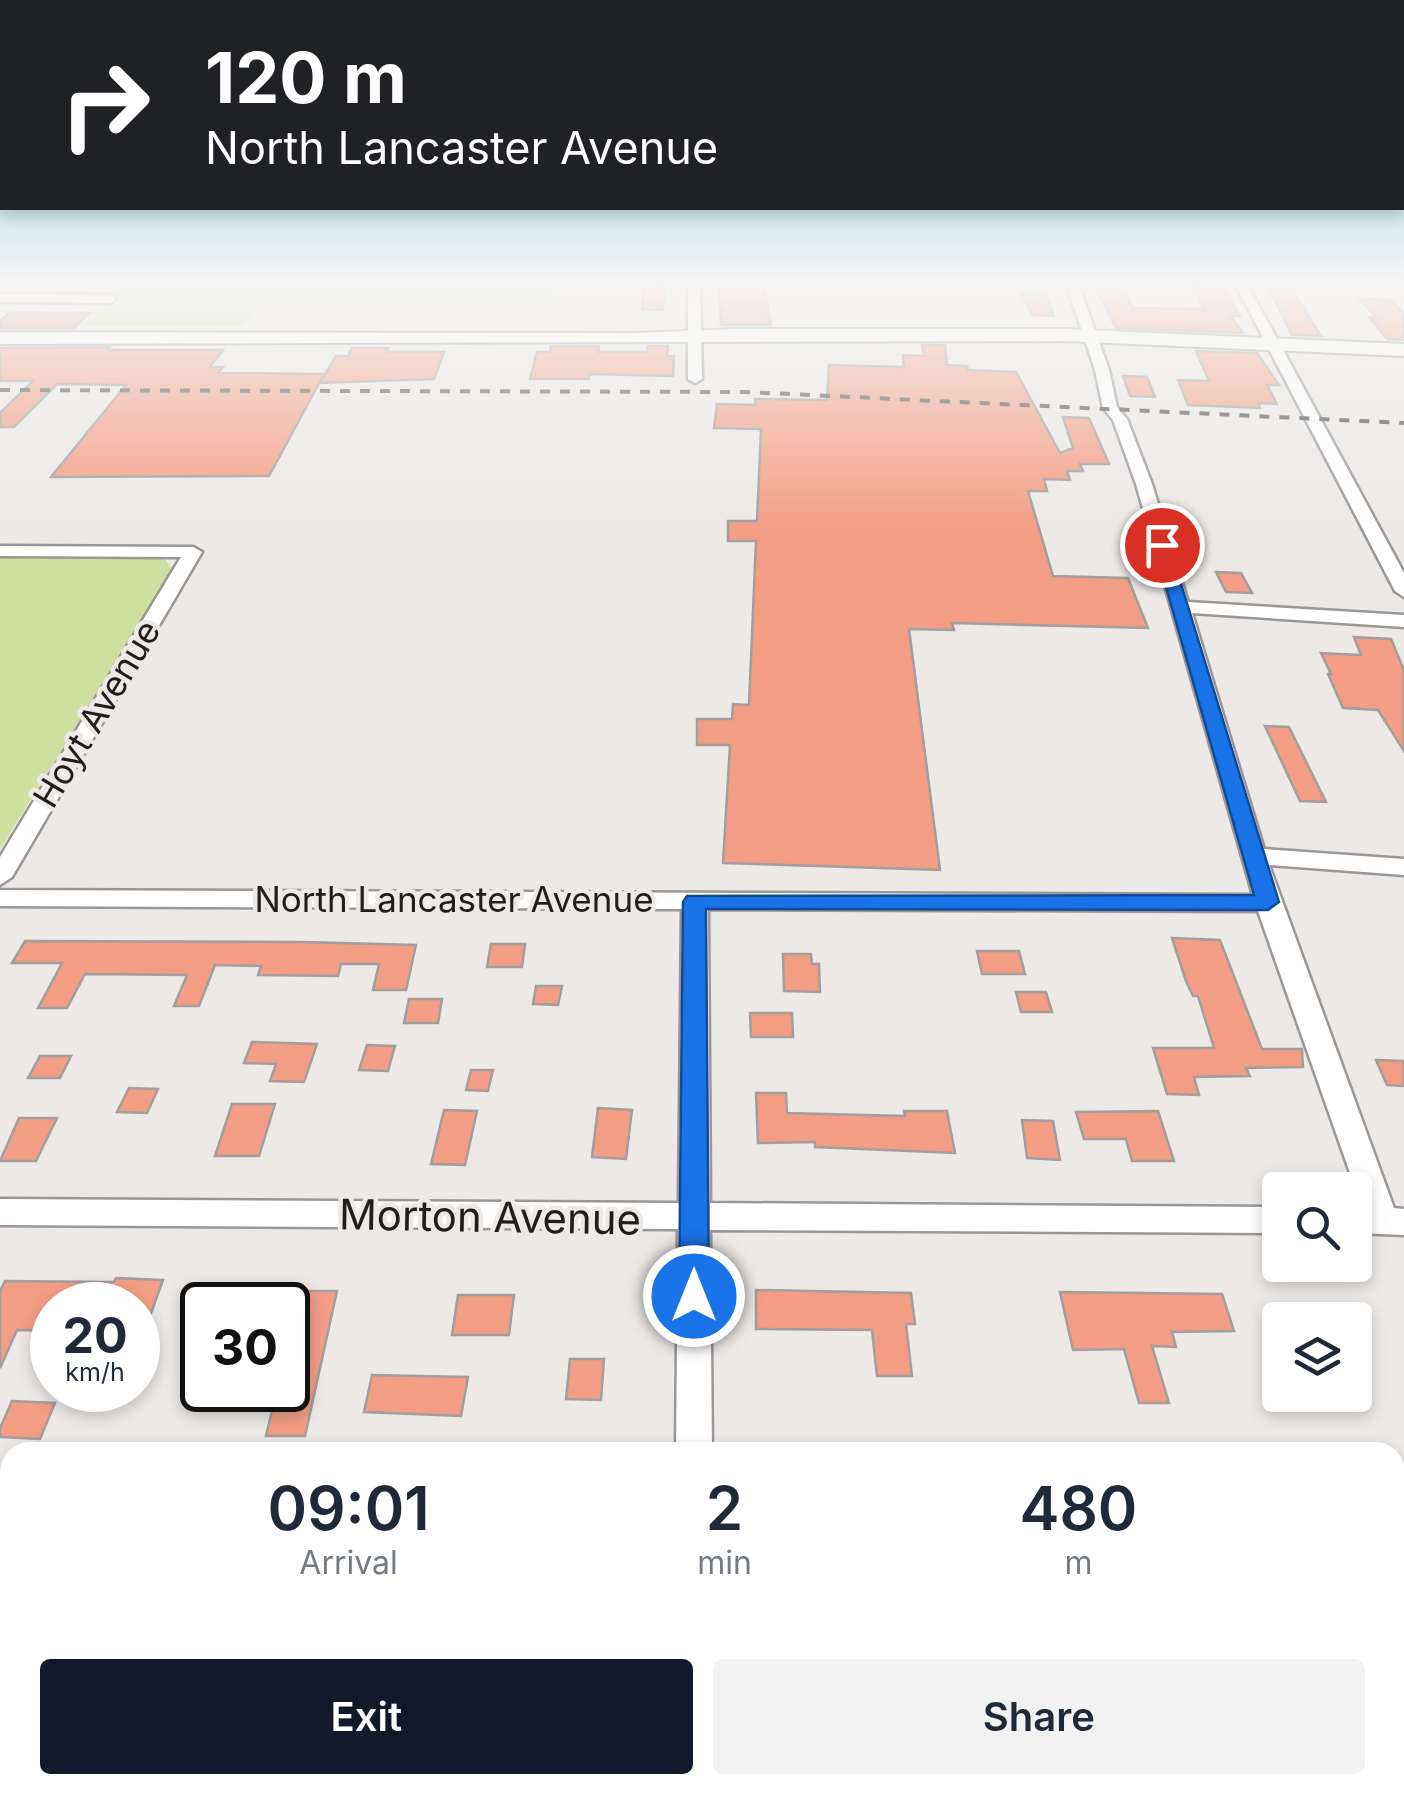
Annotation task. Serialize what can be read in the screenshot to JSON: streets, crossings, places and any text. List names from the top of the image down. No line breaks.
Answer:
{"streets":{"street":["Hoyt Avenue","North Lancaster Avenue","Morton Avenue"]},"page":{"turn":["120 m","North Lancaster Avenue"],"speed":"20 km/h","limit":"30","eta":["09:01","Arrival","2","min","480","m"],"buttons":["Exit","Share"]}}
